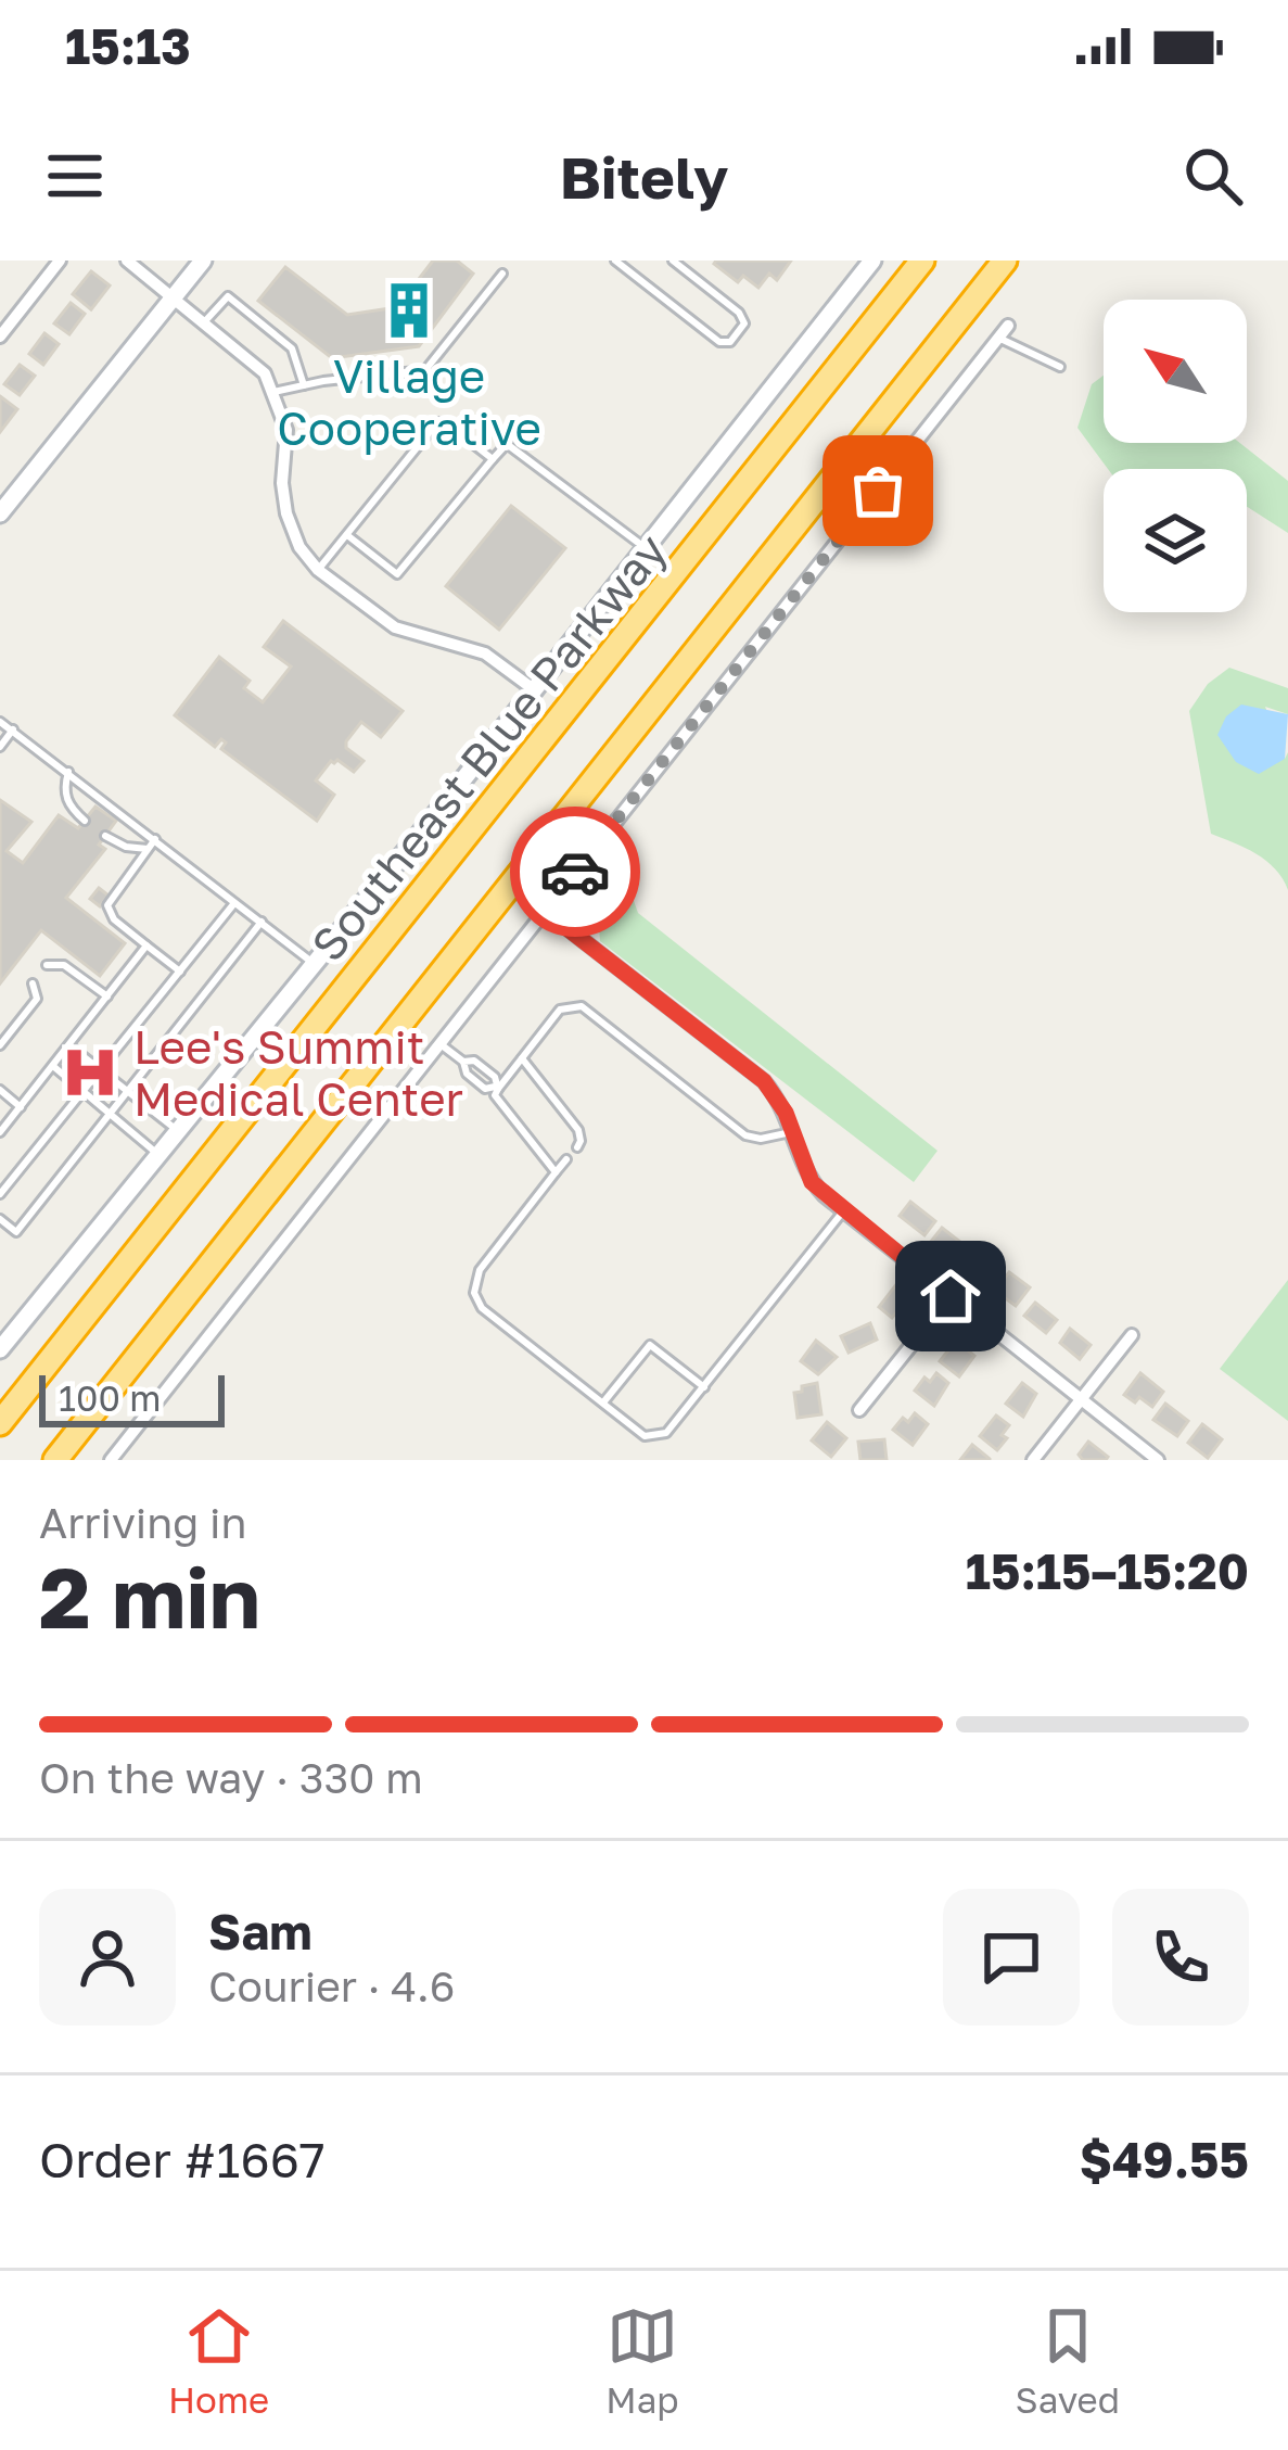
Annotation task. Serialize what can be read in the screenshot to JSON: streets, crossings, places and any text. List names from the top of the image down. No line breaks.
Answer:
{"streets":{"street":["Southeast Blue Parkway"]},"places":{"building":["Village Cooperative"],"hospital":["Lee's Summit Medical Center"]},"scale_bar":"100 m","north":"top left","page":{"status":"15:13","header":"Bitely","scale":"100 m","heading":["2 min","Arriving in","15:15–15:20"],"panel":["Sam","Courier · 4.6","Order #1667","$49.55"],"bar":"On the way · 330 m","tabs":["Home","Map","Saved"]}}
